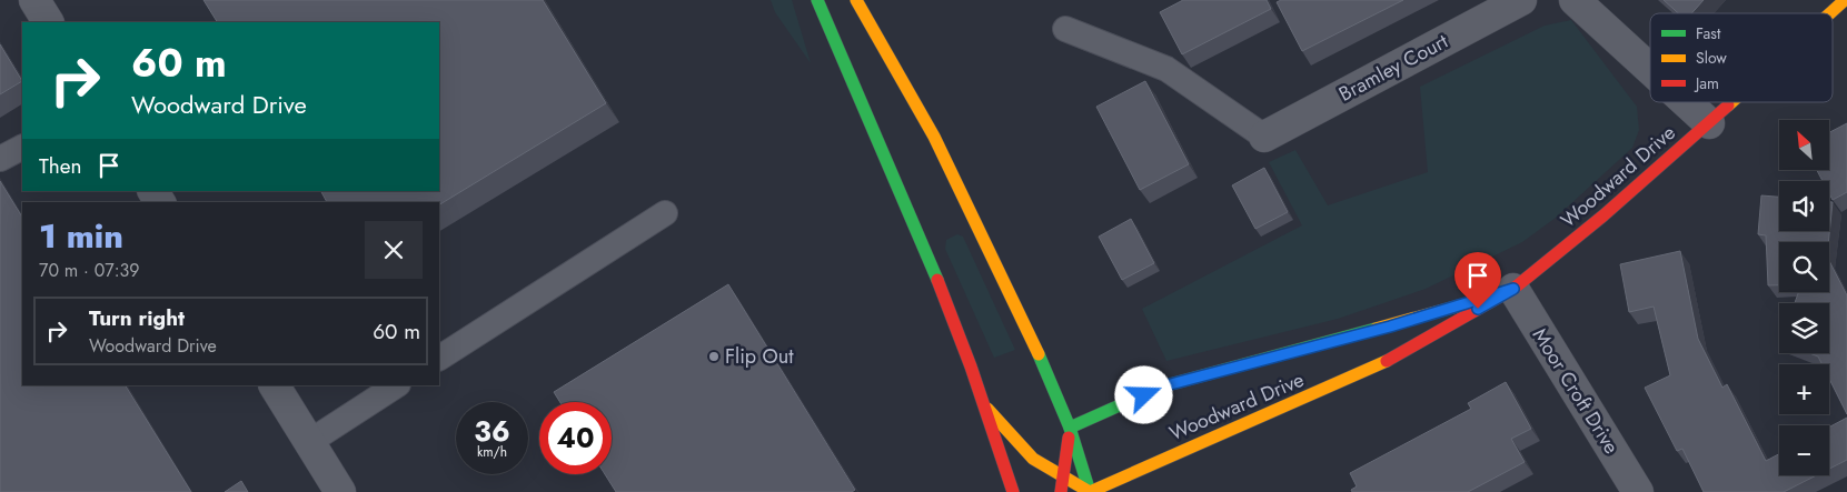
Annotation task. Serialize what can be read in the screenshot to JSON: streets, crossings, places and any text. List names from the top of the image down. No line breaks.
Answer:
{"streets":{"street":["Bramley Court","Woodward Drive","Moor Croft Drive"]},"crossings":[["Woodward Drive","Moor Croft Drive"]],"places":["Flip Out"],"legend":["Fast","Slow","Jam"],"north":"top left","page":{"turn":["60 m","Woodward Drive"],"map_buttons":["+","−"],"then":"Then","heading":["1 min","70 m · 07:39"],"list":[{"name":"Turn right","note":"Woodward Drive","value":"60 m"}],"speed":"36 km/h","limit":"40"}}
